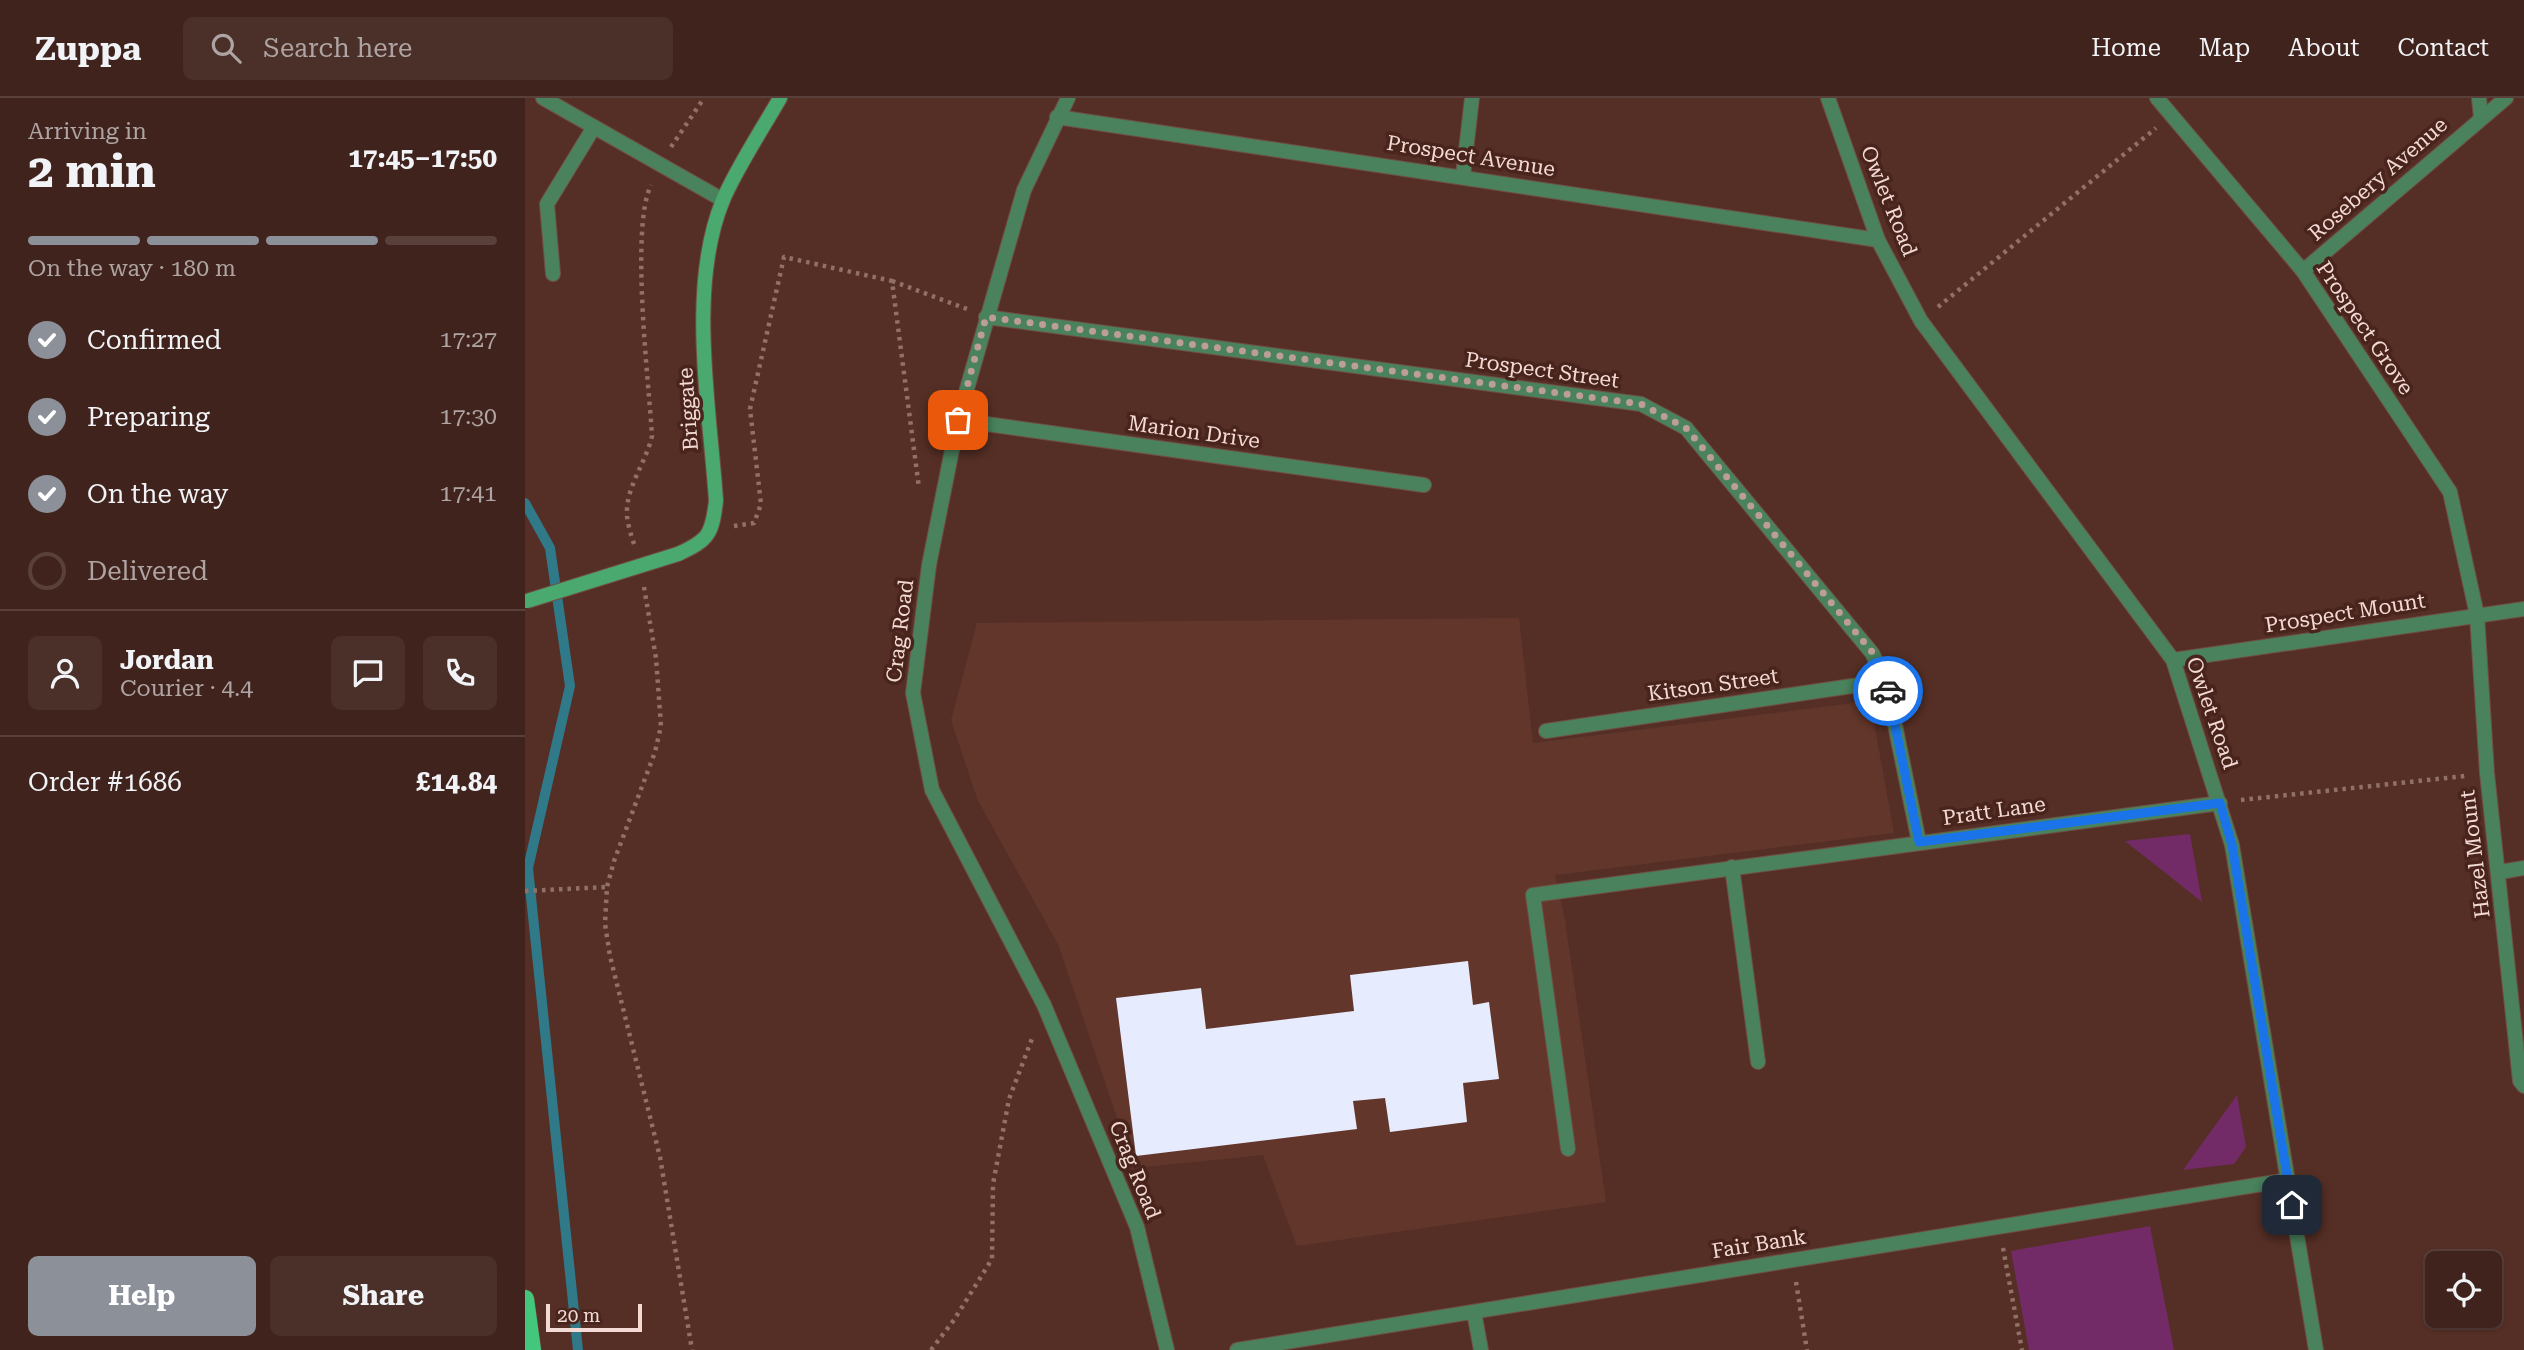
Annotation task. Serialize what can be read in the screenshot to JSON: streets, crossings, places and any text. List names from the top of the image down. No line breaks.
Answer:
{"streets":{"main road":["Briggate"],"street":["Prospect Avenue","Rosebery Avenue","Owlet Road","Prospect Grove","Prospect Street","Marion Drive","Prospect Mount","Crag Road","Kitson Street","Pratt Lane","Hazel Mount","Fair Bank"]},"crossings":[["Prospect Avenue","Owlet Road"],["Prospect Avenue","Crag Road"],["Rosebery Avenue","Prospect Grove"],["Owlet Road","Prospect Mount"],["Owlet Road","Pratt Lane"],["Owlet Road","Fair Bank"],["Prospect Grove","Prospect Mount"],["Prospect Grove","Hazel Mount"],["Prospect Street","Crag Road"],["Prospect Street","Kitson Street"],["Prospect Street","Pratt Lane"],["Marion Drive","Crag Road"],["Prospect Mount","Hazel Mount"]],"scale_bar":"20 m","page":{"header":"Zuppa","search":"Search here","nav":["Home","Map","About","Contact"],"heading":["2 min","Arriving in","17:45–17:50"],"panel":["Jordan","Courier · 4.4","Order #1686","£14.84"],"bar":"On the way · 180 m","list":[["Confirmed","17:27"],["Preparing","17:30"],["On the way","17:41"],"Delivered"],"buttons":["Help","Share"],"scale":"20 m"}}
